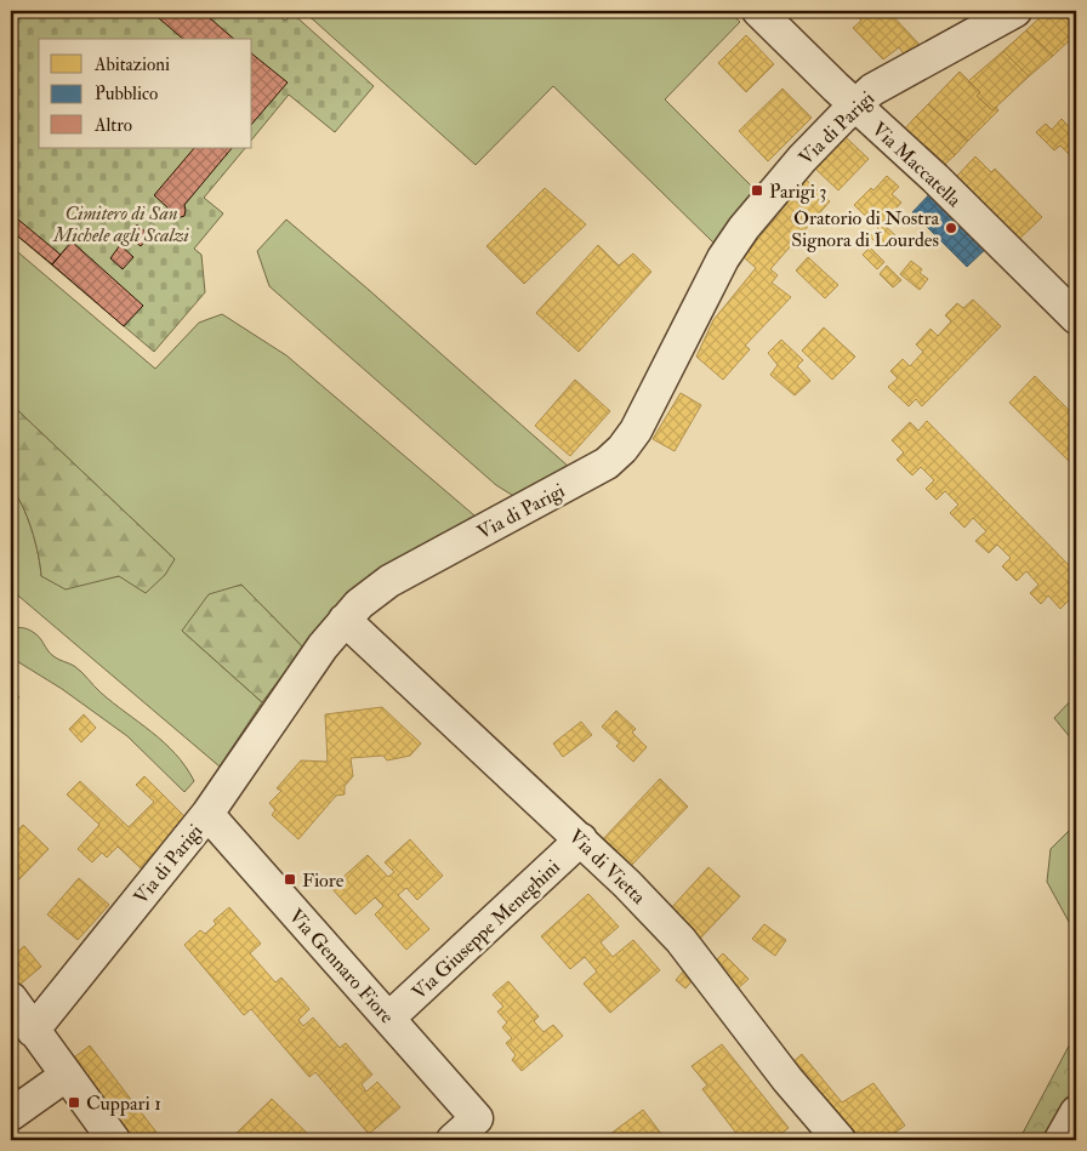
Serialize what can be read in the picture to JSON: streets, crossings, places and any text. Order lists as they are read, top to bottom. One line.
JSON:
{"streets":{"street":["Via di Parigi","Via Maccatella","Via di Vietta","Via Giuseppe Meneghini","Via Gennaro Fiore"]},"crossings":[["Via di Parigi","Via Maccatella"],["Via di Parigi","Via di Vietta"],["Via di Parigi","Via Gennaro Fiore"],["Via di Vietta","Via Giuseppe Meneghini"],["Via Giuseppe Meneghini","Via Gennaro Fiore"]],"parks":["Cimitero di San Michele agli Scalzi"],"places":{"transit":["Parigi 3","Fiore","Cuppari 1"],"other":["Oratorio di Nostra Signora di Lourdes"]},"legend":["Abitazioni","Pubblico","Altro"]}
